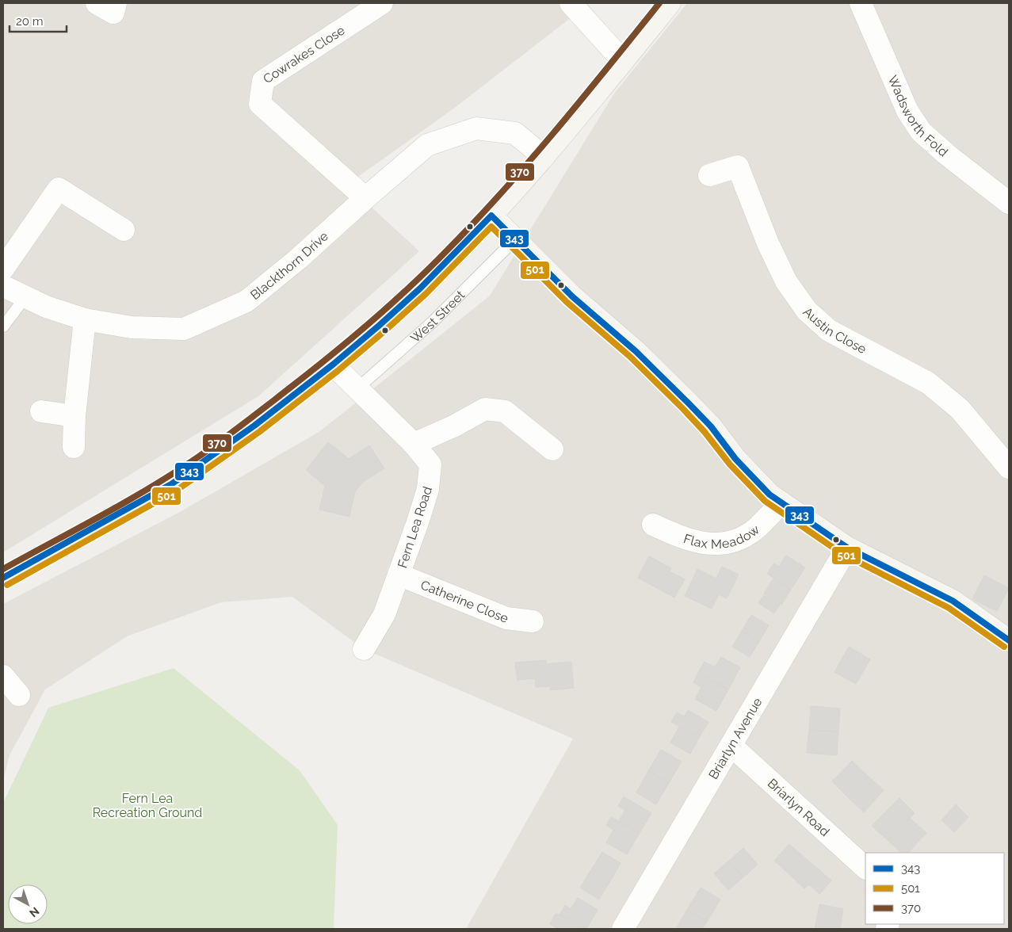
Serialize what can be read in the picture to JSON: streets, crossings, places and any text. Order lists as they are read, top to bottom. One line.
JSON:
{"streets":{"street":["Cowrakes Close","Wadsworth Fold","Blackthorn Drive","Austin Close","Fern Lea Road","Flax Meadow","Catherine Close","Briarlyn Avenue","Briarlyn Road"],"lane":["West Street"]},"crossings":[["Cowrakes Close","Blackthorn Drive"],["West Street","Fern Lea Road"],["Fern Lea Road","Catherine Close"],["Briarlyn Avenue","Briarlyn Road"]],"parks":["Fern Lea Recreation Ground"],"lines":["transit line 370","transit line 343","transit line 501"],"legend":["343","501","370"],"scale_bar":"20 m","north":"bottom right"}
